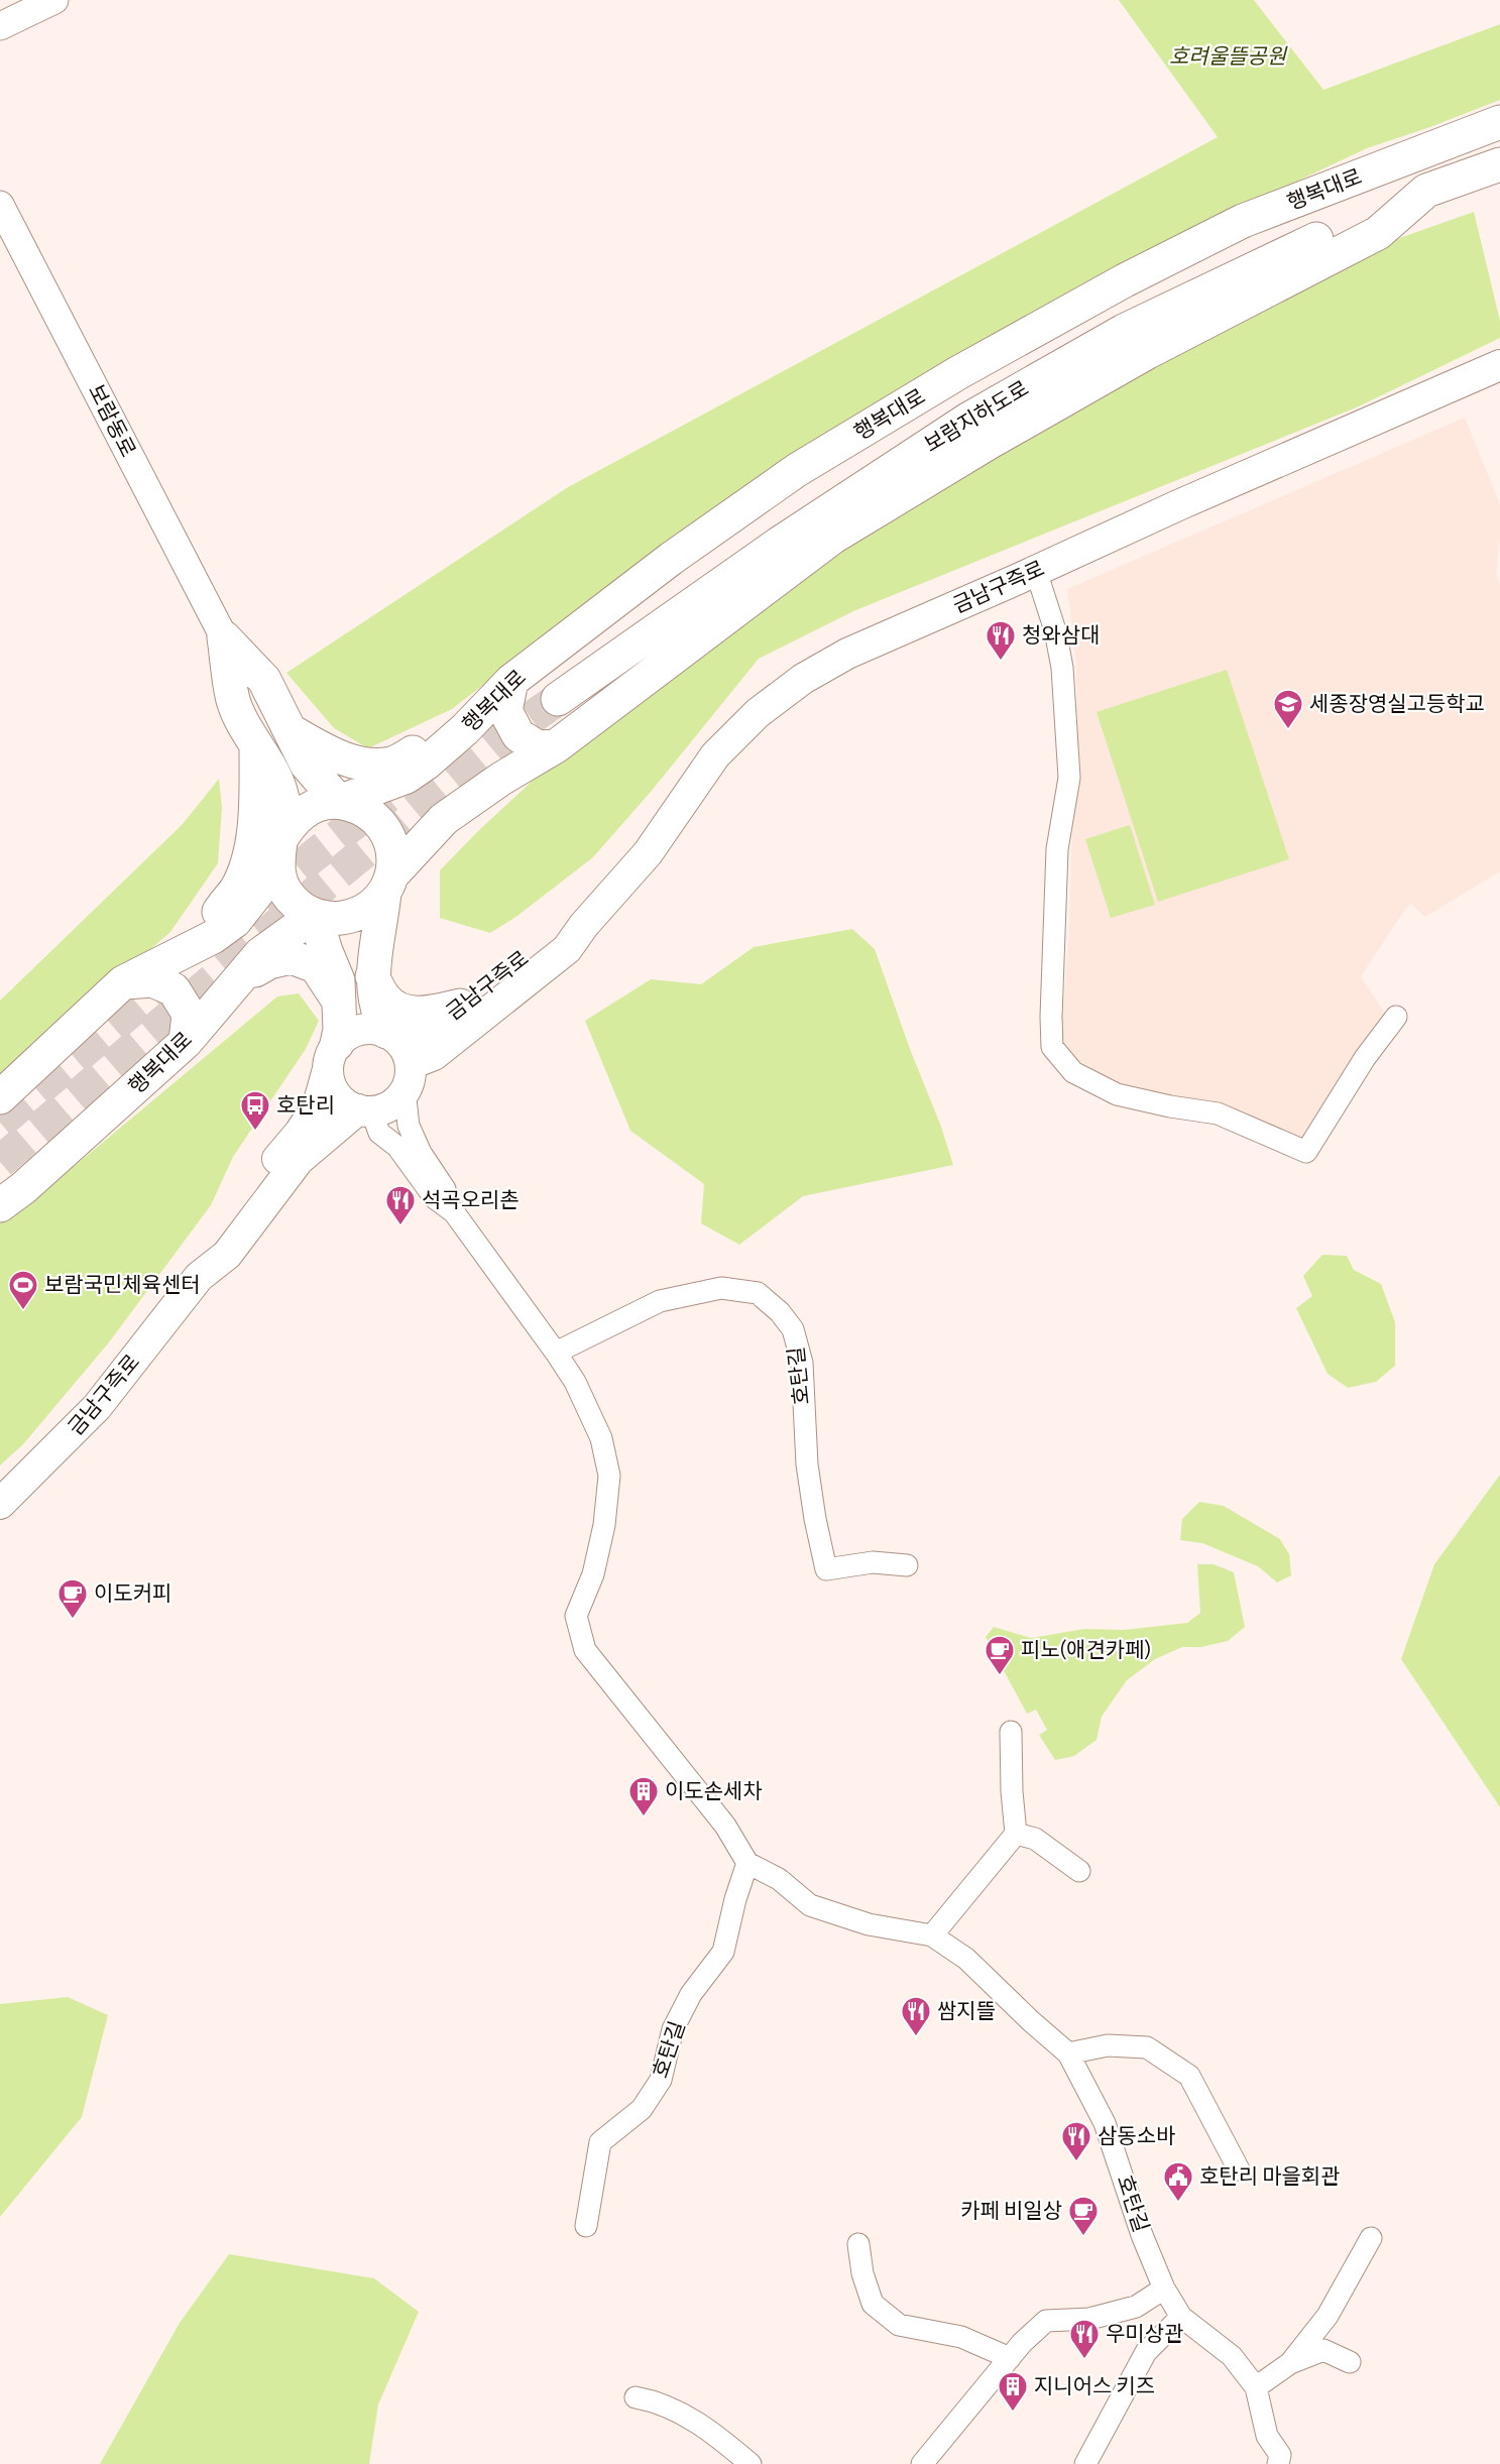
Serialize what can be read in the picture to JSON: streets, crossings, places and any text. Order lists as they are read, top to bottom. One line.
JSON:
{"streets":{"highway":["행복대로","보람지하도로"],"main road":["금남구즉로"],"street":["보람동로","호탄길"]},"crossings":[["행복대로","보람지하도로"]],"parks":["호려울뜰공원"],"places":{"restaurant":["청와삼대","석곡오리촌","쌈지뜰","삼동소바","우미상관"],"school or university":["세종장영실고등학교"],"bus stop":["호탄리"],"sports":["보람국민체육센터"],"cafe":["이도커피","피노(애견카페)","카페 비일상"],"building":["이도손세차","지니어스 키즈"],"public building":["호탄리 마을회관"]}}
